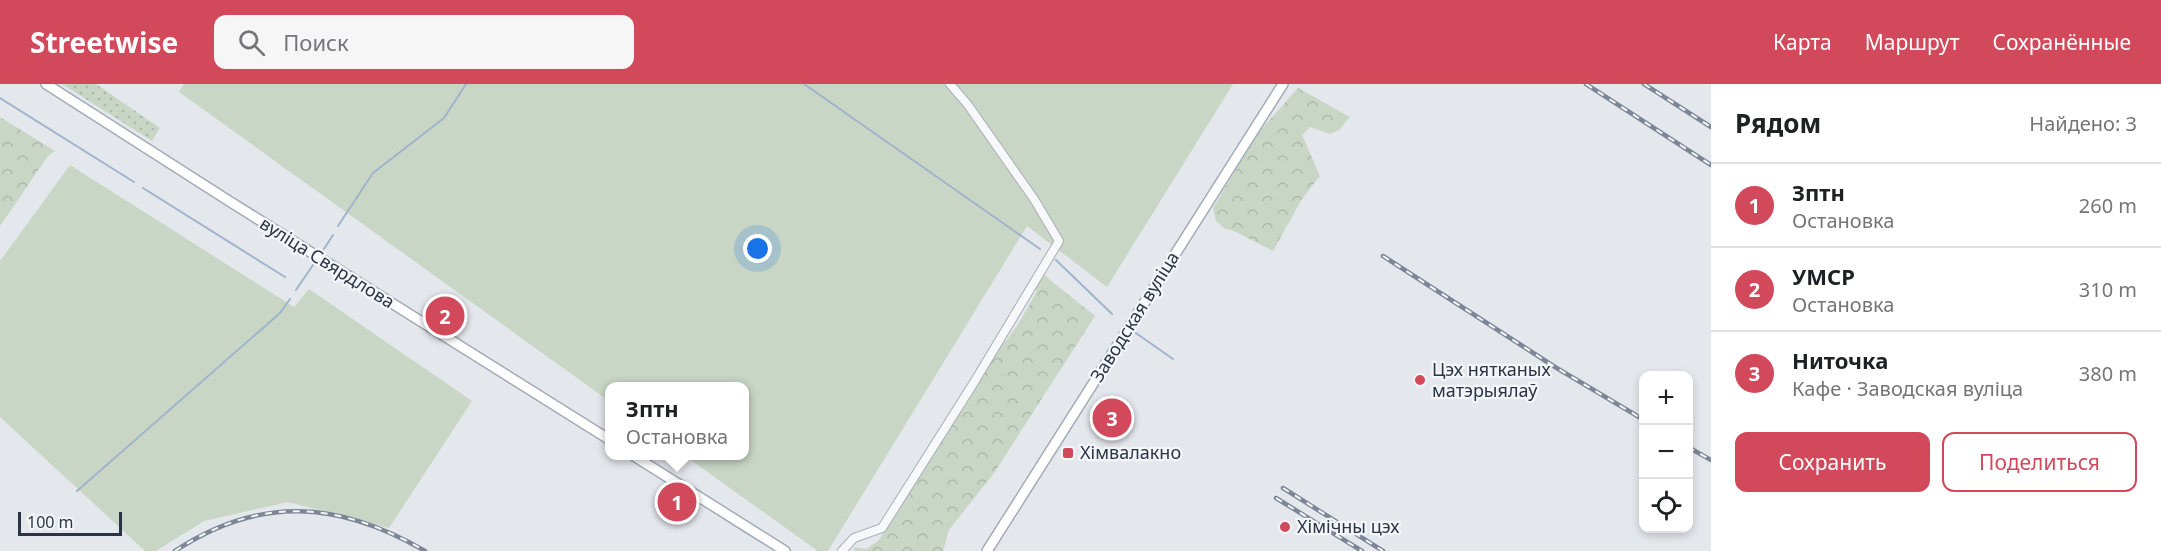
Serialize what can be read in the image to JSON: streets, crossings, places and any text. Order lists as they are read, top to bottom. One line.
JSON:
{"streets":{"main road":["вуліца Свярдлова","Заводская вуліца"]},"places":{"other":["Цэх нятканых матэрыялаў","Хімічны цэх"],"transit":["Хімвалакно"]},"scale_bar":"100 m","page":{"header":"Streetwise","search":"Поиск","nav":["Карта","Маршрут","Сохранённые"],"heading":["Рядом","Найдено: 3"],"list":[{"mark":"1","name":"Зптн","note":"Остановка","value":"260 m"},{"mark":"2","name":"УМСР","note":"Остановка","value":"310 m"},{"mark":"3","name":"Ниточка","note":"Кафе · Заводская вуліца","value":"380 m"}],"pins":["2","3","1"],"map_buttons":["+","−"],"popup":["Зптн","Остановка"],"buttons":["Сохранить","Поделиться"],"scale":"100 m"}}
